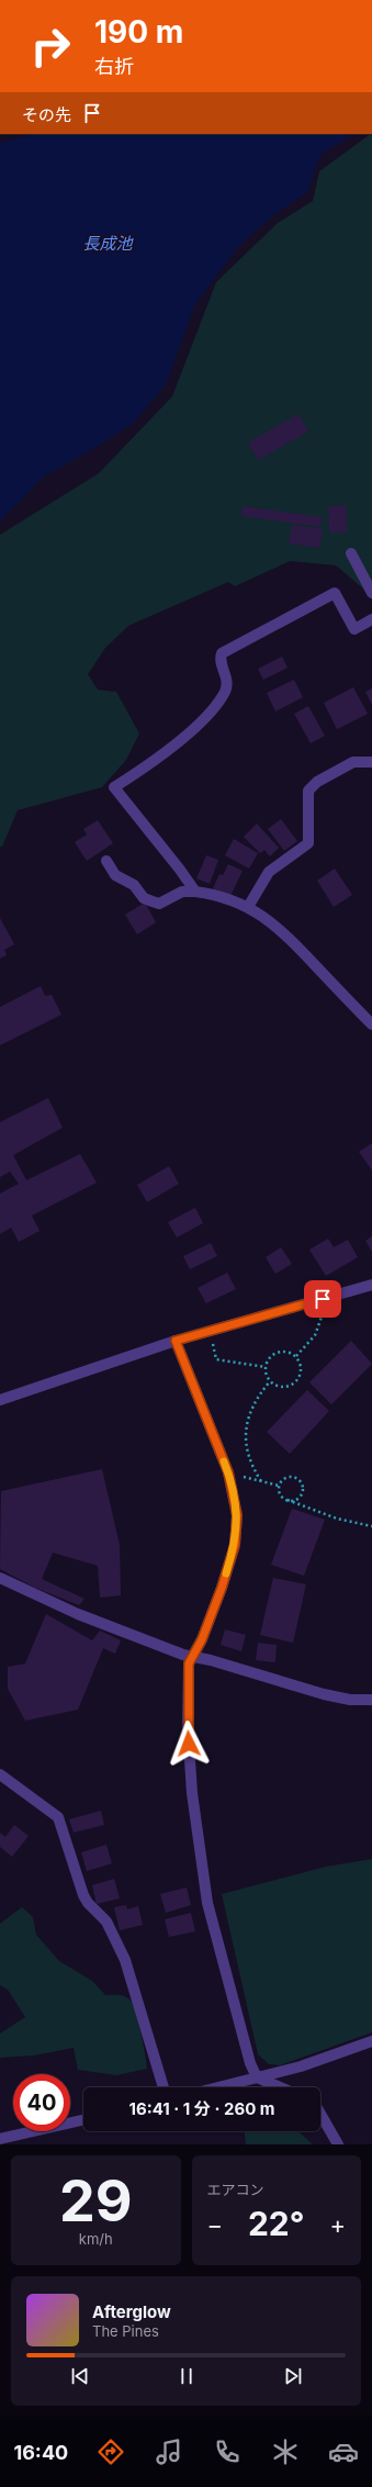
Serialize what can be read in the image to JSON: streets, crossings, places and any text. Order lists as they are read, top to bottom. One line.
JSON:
{"water":["長成池"],"page":{"turn":["190 m","右折"],"then":"その先","limit":"40","trip":"16:41 · 1 分 · 260 m","tile":[["29","km/h"],"エアコン"],"heat":["−","22°","+"],"song":["Afterglow","The Pines"],"tabs":"16:40"}}
